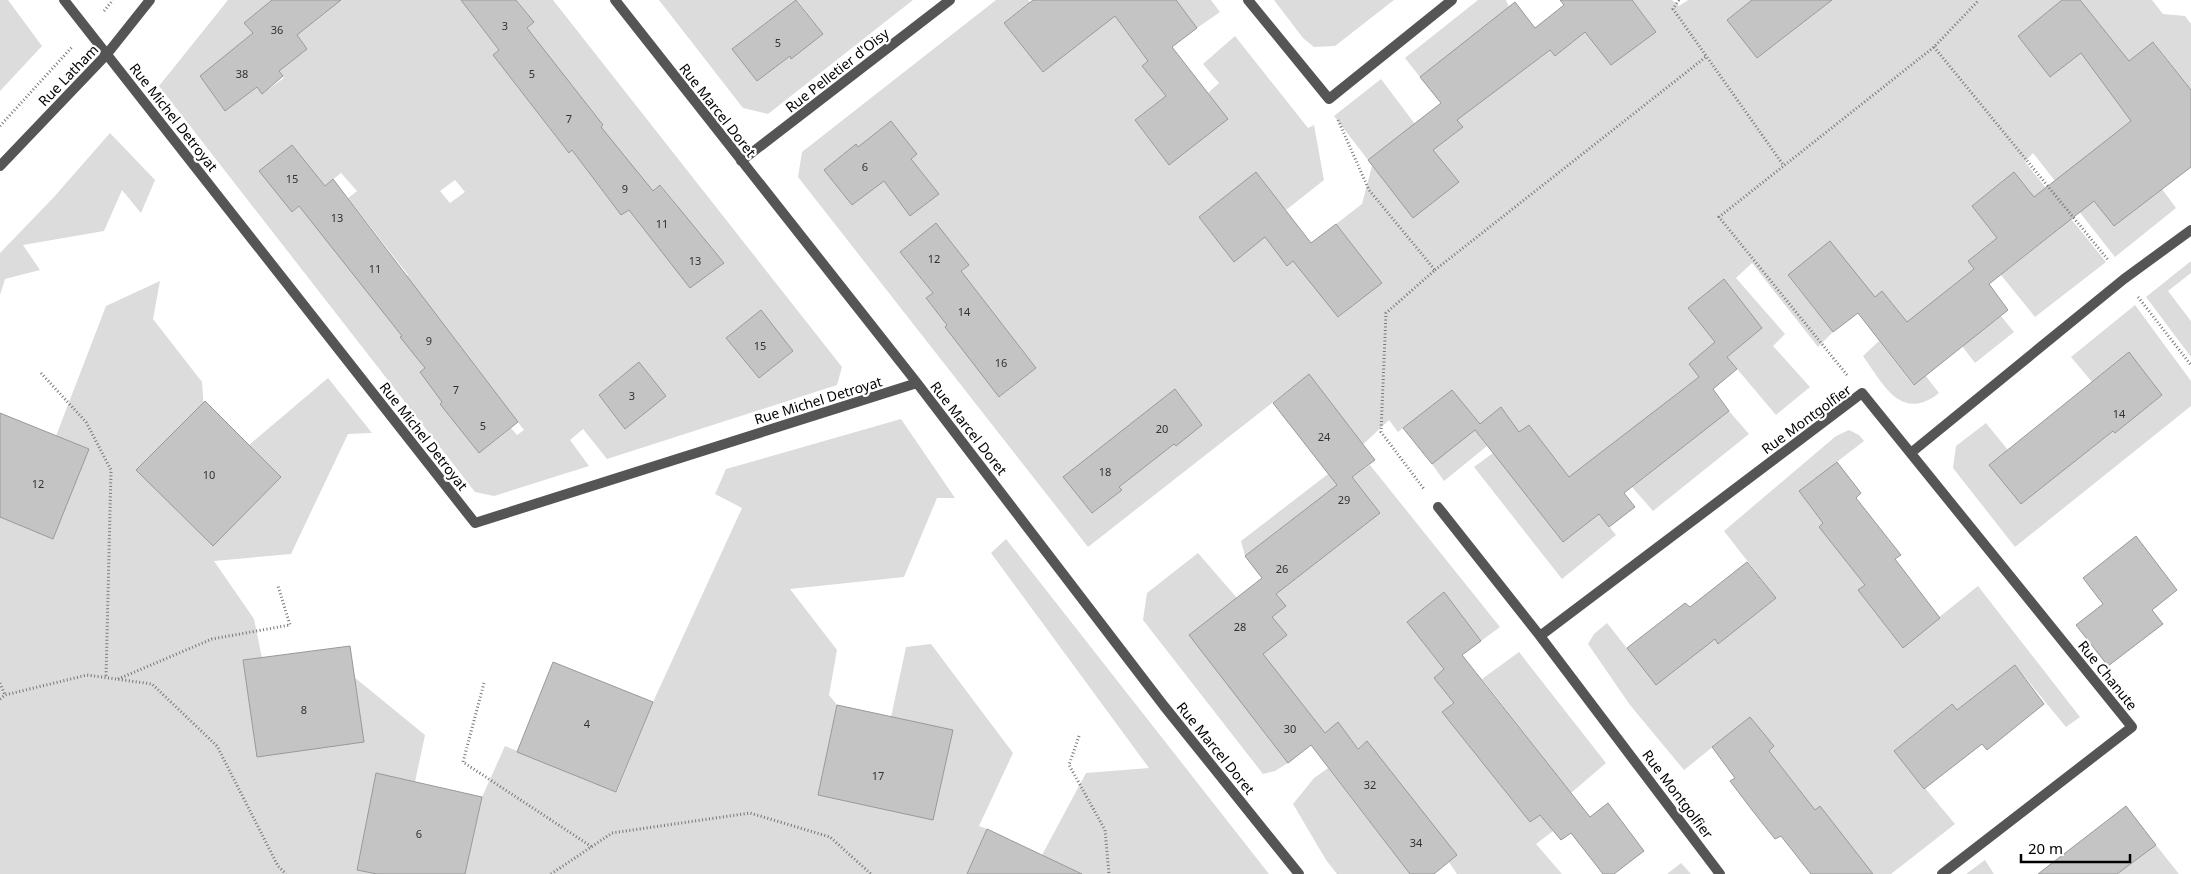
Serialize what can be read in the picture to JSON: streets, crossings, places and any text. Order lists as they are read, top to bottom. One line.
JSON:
{"streets":{"street":["Rue Pelletier d'Oisy","Rue Latham","Rue Marcel Doret","Rue Michel Detroyat","Rue Montgolfier","Rue Chanute"]},"crossings":[["Rue Pelletier d'Oisy","Rue Marcel Doret"],["Rue Latham","Rue Michel Detroyat"],["Rue Marcel Doret","Rue Michel Detroyat"],["Rue Montgolfier","Rue Chanute"]],"house_numbers":["3","36","5","38","5","7","6","15","9","13","11","12","13","11","14","9","15","16","7","3","14","5","20","24","18","10","12","29","26","28","8","4","30","17","32","6","34"],"scale_bar":"20 m"}
